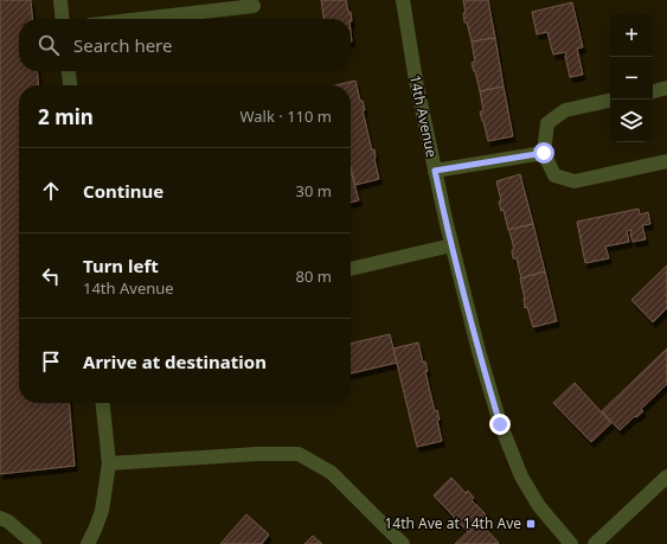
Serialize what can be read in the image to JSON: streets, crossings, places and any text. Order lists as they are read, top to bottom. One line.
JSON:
{"streets":{"street":["14th Avenue"]},"places":{"transit":["14th Ave at 14th Ave"]},"page":{"map_buttons":["+","−"],"search":"Search here","heading":["2 min","Walk · 110 m"],"list":[["Continue","30 m"],["Turn left","14th Avenue","80 m"],"Arrive at destination"]}}
